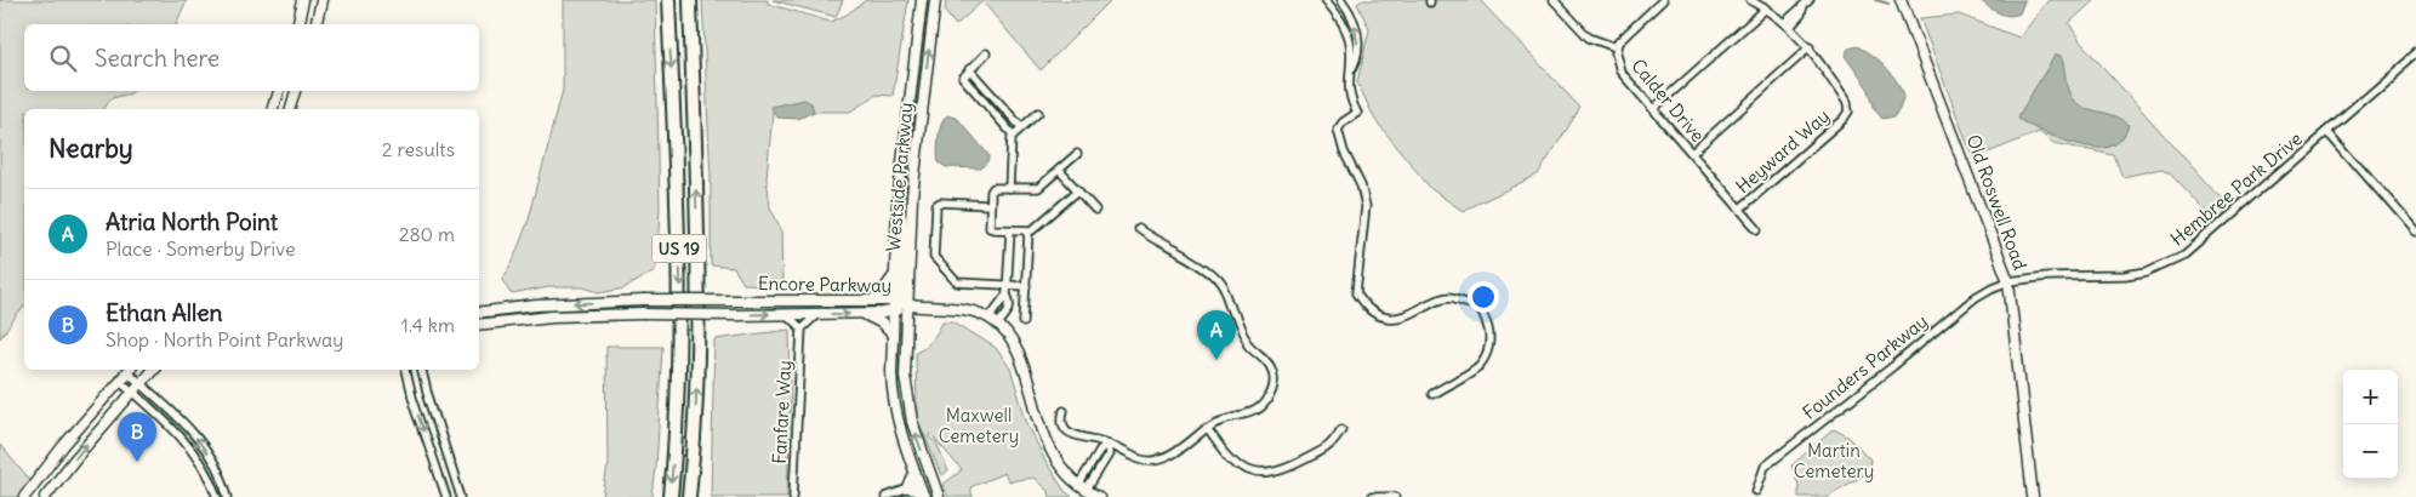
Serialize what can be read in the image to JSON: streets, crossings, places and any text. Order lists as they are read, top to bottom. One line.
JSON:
{"streets":{"highway":["US 19"],"main road":["Westside Parkway","Old Roswell Road","Encore Parkway"],"street":["Calder Drive","Heyward Way","Hembree Park Drive","Founders Parkway","Fanfare Way"]},"crossings":[["Calder Drive","Heyward Way"],["Westside Parkway","Encore Parkway"],["Hembree Park Drive","Old Roswell Road"],["Hembree Park Drive","Founders Parkway"],["Old Roswell Road","Founders Parkway"]],"parks":["Maxwell Cemetery","Martin Cemetery"],"page":{"search":"Search here","heading":["Nearby","2 results"],"list":[{"mark":"A","name":"Atria North Point","note":"Place · Somerby Drive","value":"280 m"},{"mark":"B","name":"Ethan Allen","note":"Shop · North Point Parkway","value":"1.4 km"}],"pins":["A","B"],"map_buttons":["+","−"]}}
